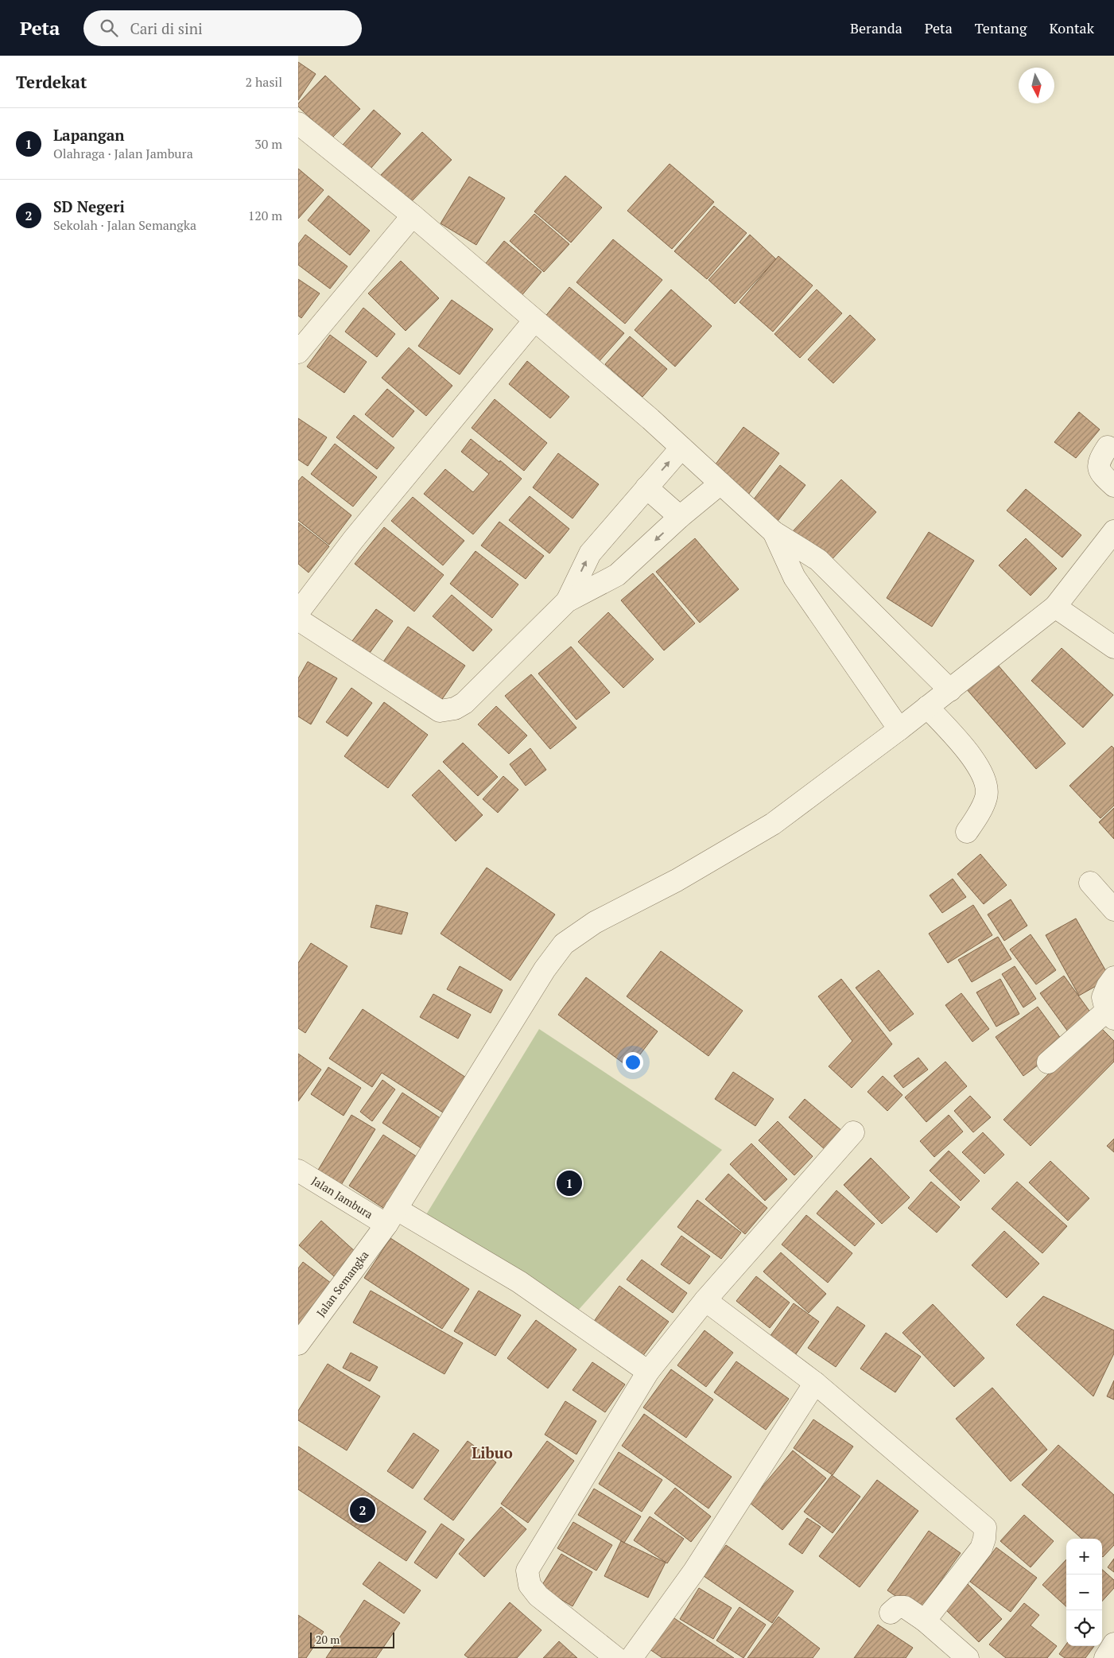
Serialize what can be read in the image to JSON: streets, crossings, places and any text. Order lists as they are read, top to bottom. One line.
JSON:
{"streets":{"street":["Jalan Jambura","Jalan Semangka"]},"crossings":[["Jalan Jambura","Jalan Semangka"]],"districts":["Libuo"],"scale_bar":"20 m","north":"bottom","page":{"header":"Peta","search":"Cari di sini","nav":["Beranda","Peta","Tentang","Kontak"],"heading":["Terdekat","2 hasil"],"list":[{"mark":"1","name":"Lapangan","note":"Olahraga · Jalan Jambura","value":"30 m"},{"mark":"2","name":"SD Negeri","note":"Sekolah · Jalan Semangka","value":"120 m"}],"pins":["1","2"],"map_buttons":["+","−"],"scale":"20 m"}}
